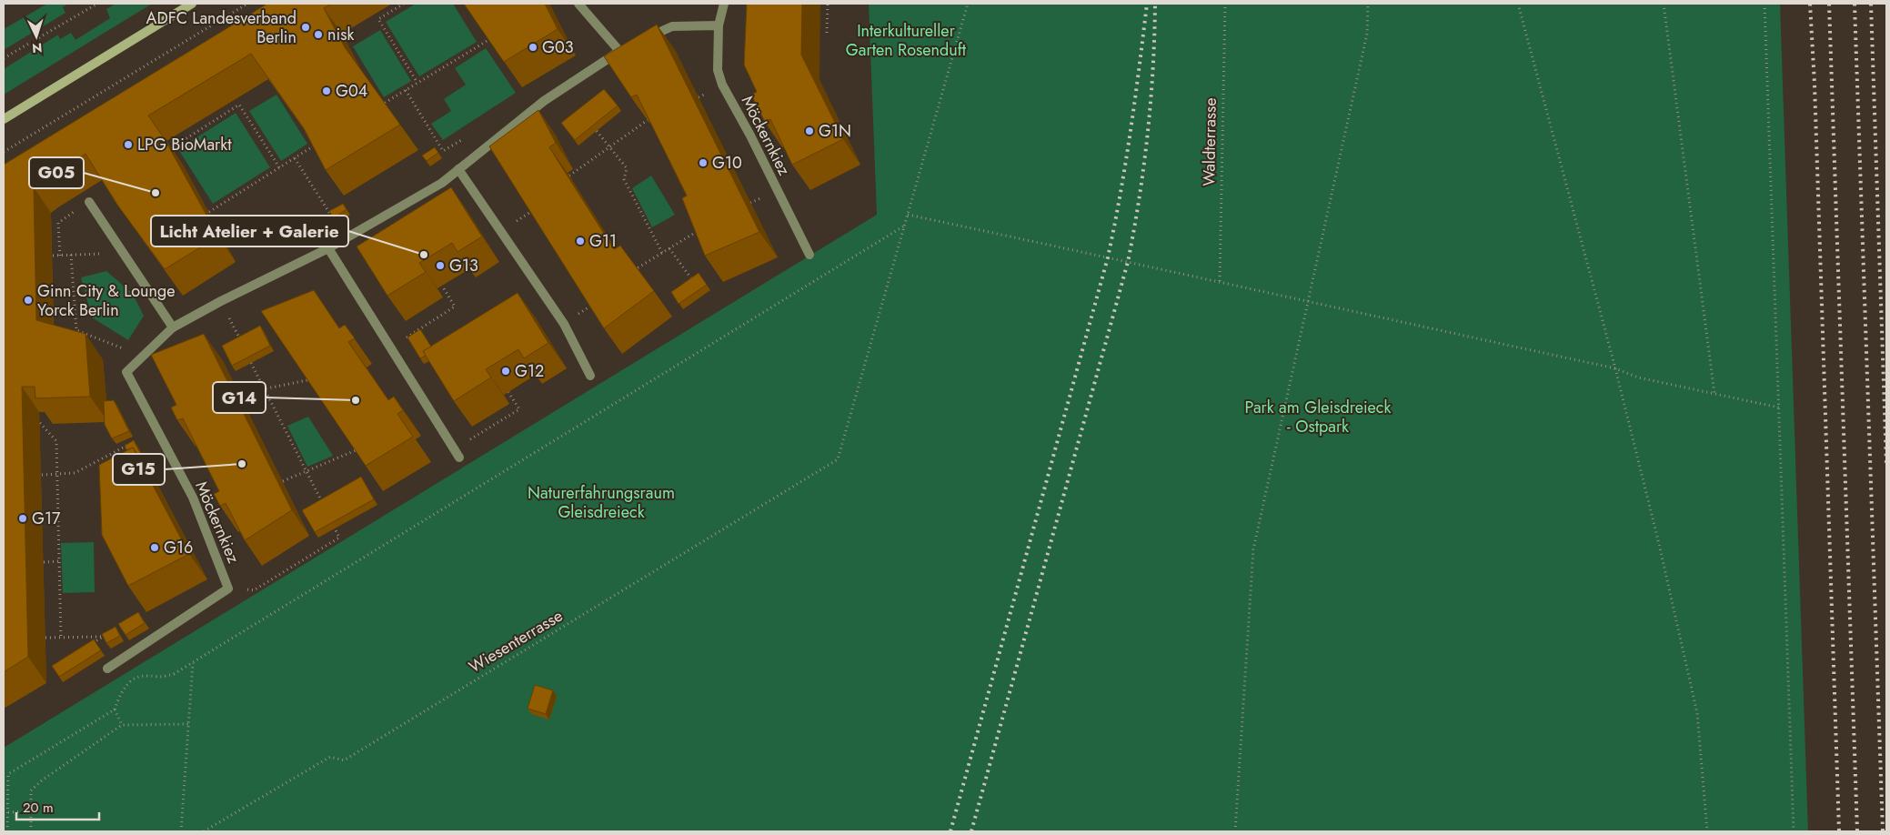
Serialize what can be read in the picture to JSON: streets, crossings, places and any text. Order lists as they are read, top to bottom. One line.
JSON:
{"streets":{"street":["Möckernkiez"],"path":["Waldterrasse","Wiesenterrasse"]},"parks":["Interkultureller Garten Rosenduft","Park am Gleisdreieck - Ostpark","Naturerfahrungsraum Gleisdreieck"],"places":["ADFC Landesverband Berlin","nisk","G03","G04","G1N","LPG BioMarkt","G10","G05","G11","Licht Atelier + Galerie","G13","Ginn City & Lounge Yorck Berlin","G12","G14","G15","G17","G16"],"scale_bar":"20 m","north":"bottom"}
